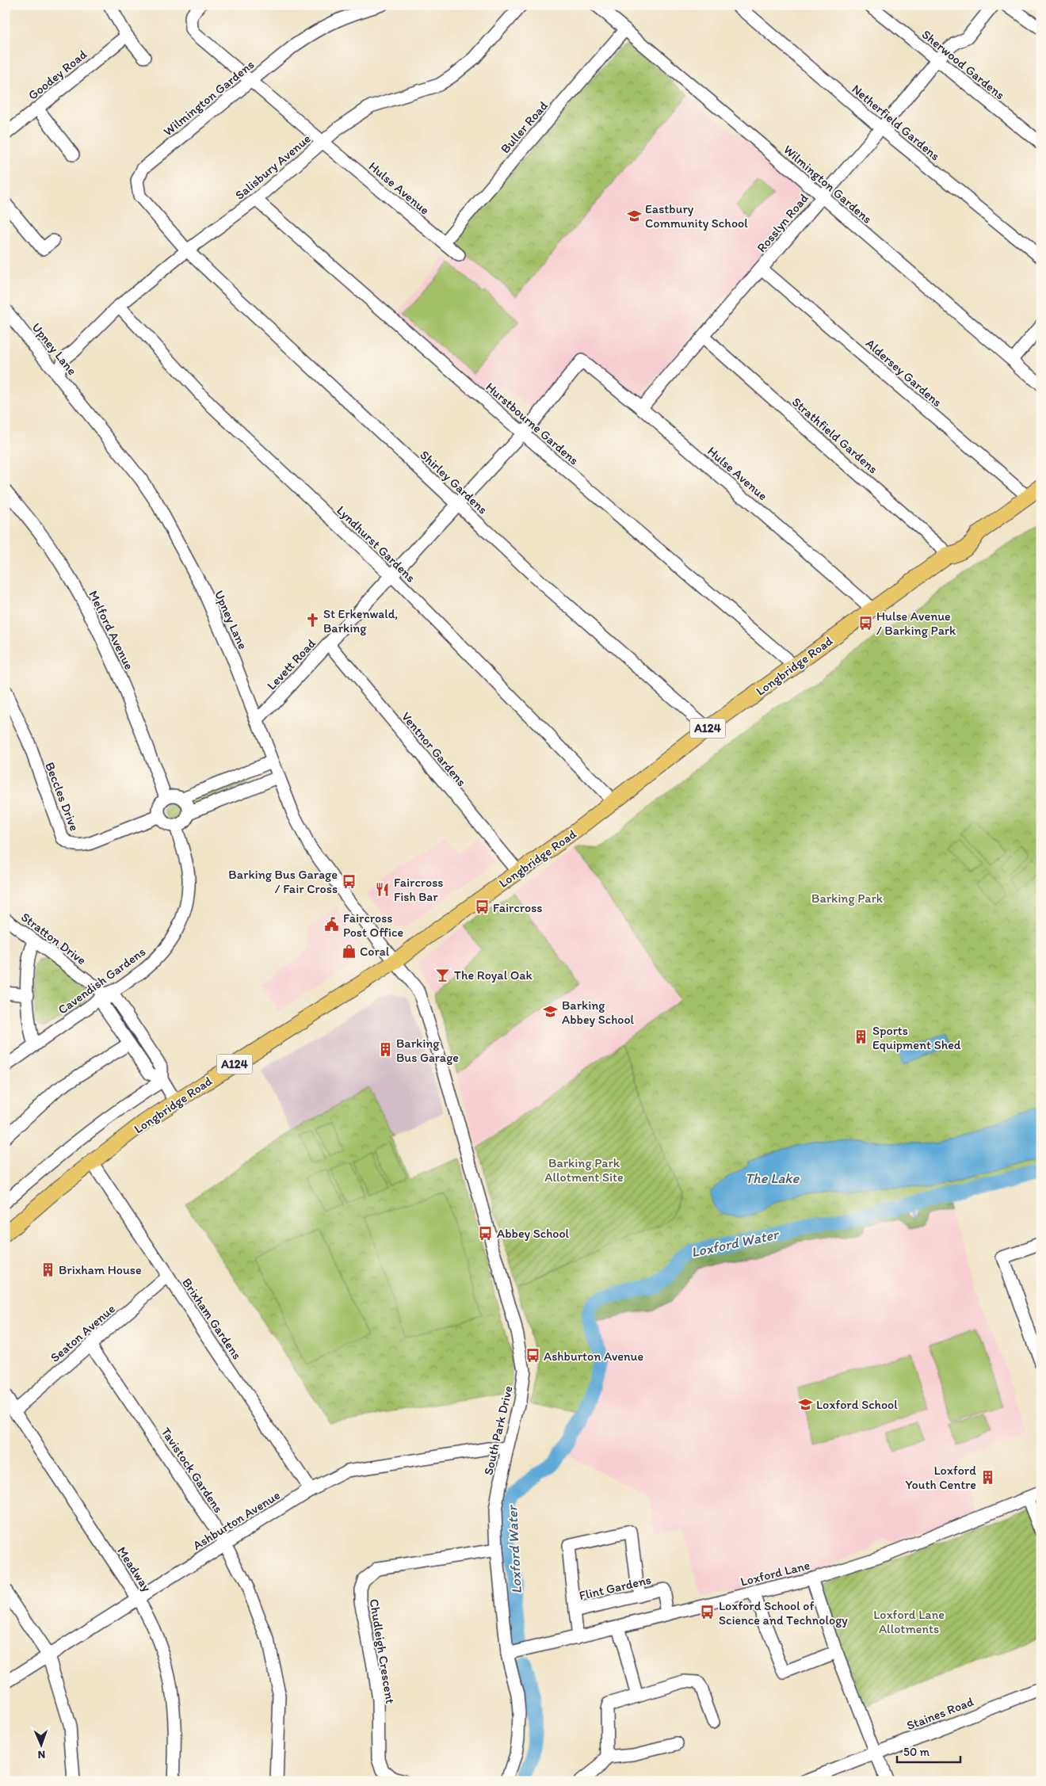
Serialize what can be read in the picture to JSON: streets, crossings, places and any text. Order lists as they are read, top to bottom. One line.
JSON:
{"streets":{"main road":["Longbridge Road","A124"],"street":["Sherwood Gardens","Goodey Road","Wilmington Gardens","Netherfield Gardens","Buller Road","Salisbury Avenue","Hulse Avenue","Rosslyn Road","Upney Lane","Aldersey Gardens","Hurstbourne Gardens","Strathfield Gardens","Shirley Gardens","Lyndhurst Gardens","Melford Avenue","Levett Road","Ventnor Gardens","Beccles Drive","Stratton Drive","Cavendish Gardens","Brixham Gardens","Seaton Avenue","South Park Drive","Tavistock Gardens","Ashburton Avenue","Meadway","Loxford Lane","Flint Gardens","Chudleigh Crescent","Staines Road"]},"crossings":[["Sherwood Gardens","Rosslyn Road"],["Wilmington Gardens","Buller Road"],["Wilmington Gardens","Salisbury Avenue"],["Wilmington Gardens","Hulse Avenue"],["Wilmington Gardens","Rosslyn Road"],["Wilmington Gardens","Shirley Gardens"],["Netherfield Gardens","Rosslyn Road"],["Buller Road","Hulse Avenue"],["Salisbury Avenue","Hulse Avenue"],["Salisbury Avenue","Upney Lane"],["Salisbury Avenue","Hurstbourne Gardens"],["Salisbury Avenue","Shirley Gardens"],["Salisbury Avenue","Lyndhurst Gardens"],["Hulse Avenue","Rosslyn Road"],["Hulse Avenue","Levett Road"],["Hulse Avenue","Longbridge Road"],["Rosslyn Road","Aldersey Gardens"],["Rosslyn Road","Strathfield Gardens"],["Upney Lane","Levett Road"],["Upney Lane","Longbridge Road"],["Upney Lane","South Park Drive"],["Aldersey Gardens","Longbridge Road"],["Hurstbourne Gardens","Levett Road"],["Hurstbourne Gardens","Longbridge Road"],["Strathfield Gardens","Longbridge Road"],["Shirley Gardens","Levett Road"],["Shirley Gardens","Longbridge Road"],["Lyndhurst Gardens","Levett Road"],["Lyndhurst Gardens","Longbridge Road"],["Melford Avenue","Beccles Drive"],["Melford Avenue","Cavendish Gardens"],["Levett Road","Ventnor Gardens"],["Longbridge Road","Ventnor Gardens"],["Longbridge Road","Stratton Drive"],["Longbridge Road","Brixham Gardens"],["Longbridge Road","South Park Drive"],["Beccles Drive","Cavendish Gardens"],["Stratton Drive","Cavendish Gardens"],["Brixham Gardens","Seaton Avenue"],["Brixham Gardens","Ashburton Avenue"],["Seaton Avenue","Tavistock Gardens"],["Seaton Avenue","Meadway"],["South Park Drive","Ashburton Avenue"],["South Park Drive","Loxford Lane"],["South Park Drive","Chudleigh Crescent"],["Tavistock Gardens","Ashburton Avenue"],["Ashburton Avenue","Meadway"],["Loxford Lane","Flint Gardens"]],"water":["The Lake","Loxford Water"],"parks":["Barking Park","Barking Park Allotment Site","Loxford Lane Allotments"],"places":{"school or university":["Eastbury Community School","Barking Abbey School","Loxford School"],"church":["St Erkenwald, Barking"],"bus stop":["Hulse Avenue / Barking Park","Barking Bus Garage / Fair Cross","Faircross","Abbey School","Ashburton Avenue","Loxford School of Science and Technology"],"restaurant":["Faircross Fish Bar"],"public building":["Faircross Post Office"],"shop":["Coral"],"bar":["The Royal Oak"],"building":["Sports Equipment Shed","Barking Bus Garage","Brixham House","Loxford Youth Centre"]},"scale_bar":"50 m","north":"bottom"}
